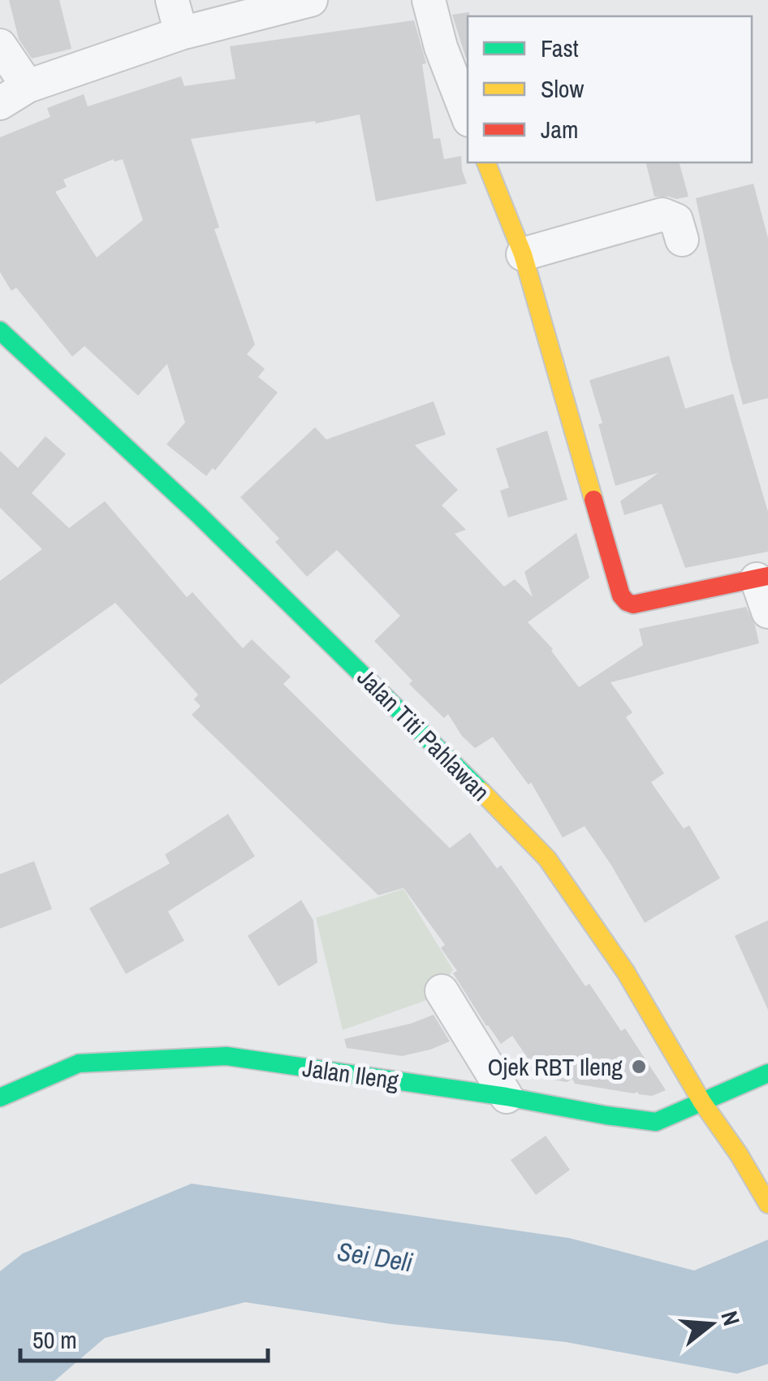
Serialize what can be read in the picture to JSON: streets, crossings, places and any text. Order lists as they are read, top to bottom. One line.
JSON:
{"streets":{"street":["Jalan Titi Pahlawan","Jalan Ileng"]},"crossings":[["Jalan Titi Pahlawan","Jalan Ileng"]],"water":["Sei Deli"],"places":["Ojek RBT Ileng"],"legend":["Fast","Slow","Jam"],"scale_bar":"50 m","north":"right"}
